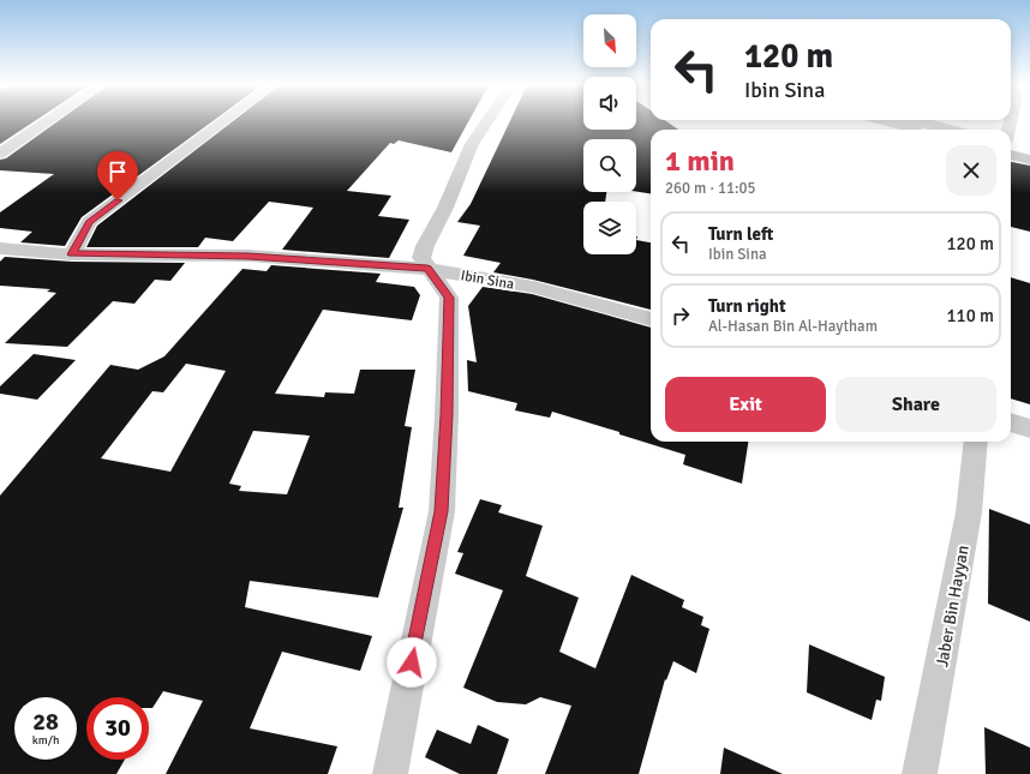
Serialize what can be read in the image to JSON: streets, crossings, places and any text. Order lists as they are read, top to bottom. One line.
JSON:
{"streets":{"street":["Ibin Sina","Jaber Bin Hayyan"]},"north":"bottom right","page":{"turn":["120 m","Ibin Sina"],"heading":["1 min","260 m · 11:05"],"list":[{"name":"Turn left","note":"Ibin Sina","value":"120 m"},{"name":"Turn right","note":"Al-Hasan Bin Al-Haytham","value":"110 m"}],"buttons":["Exit","Share"],"speed":"28 km/h","limit":"30"}}
